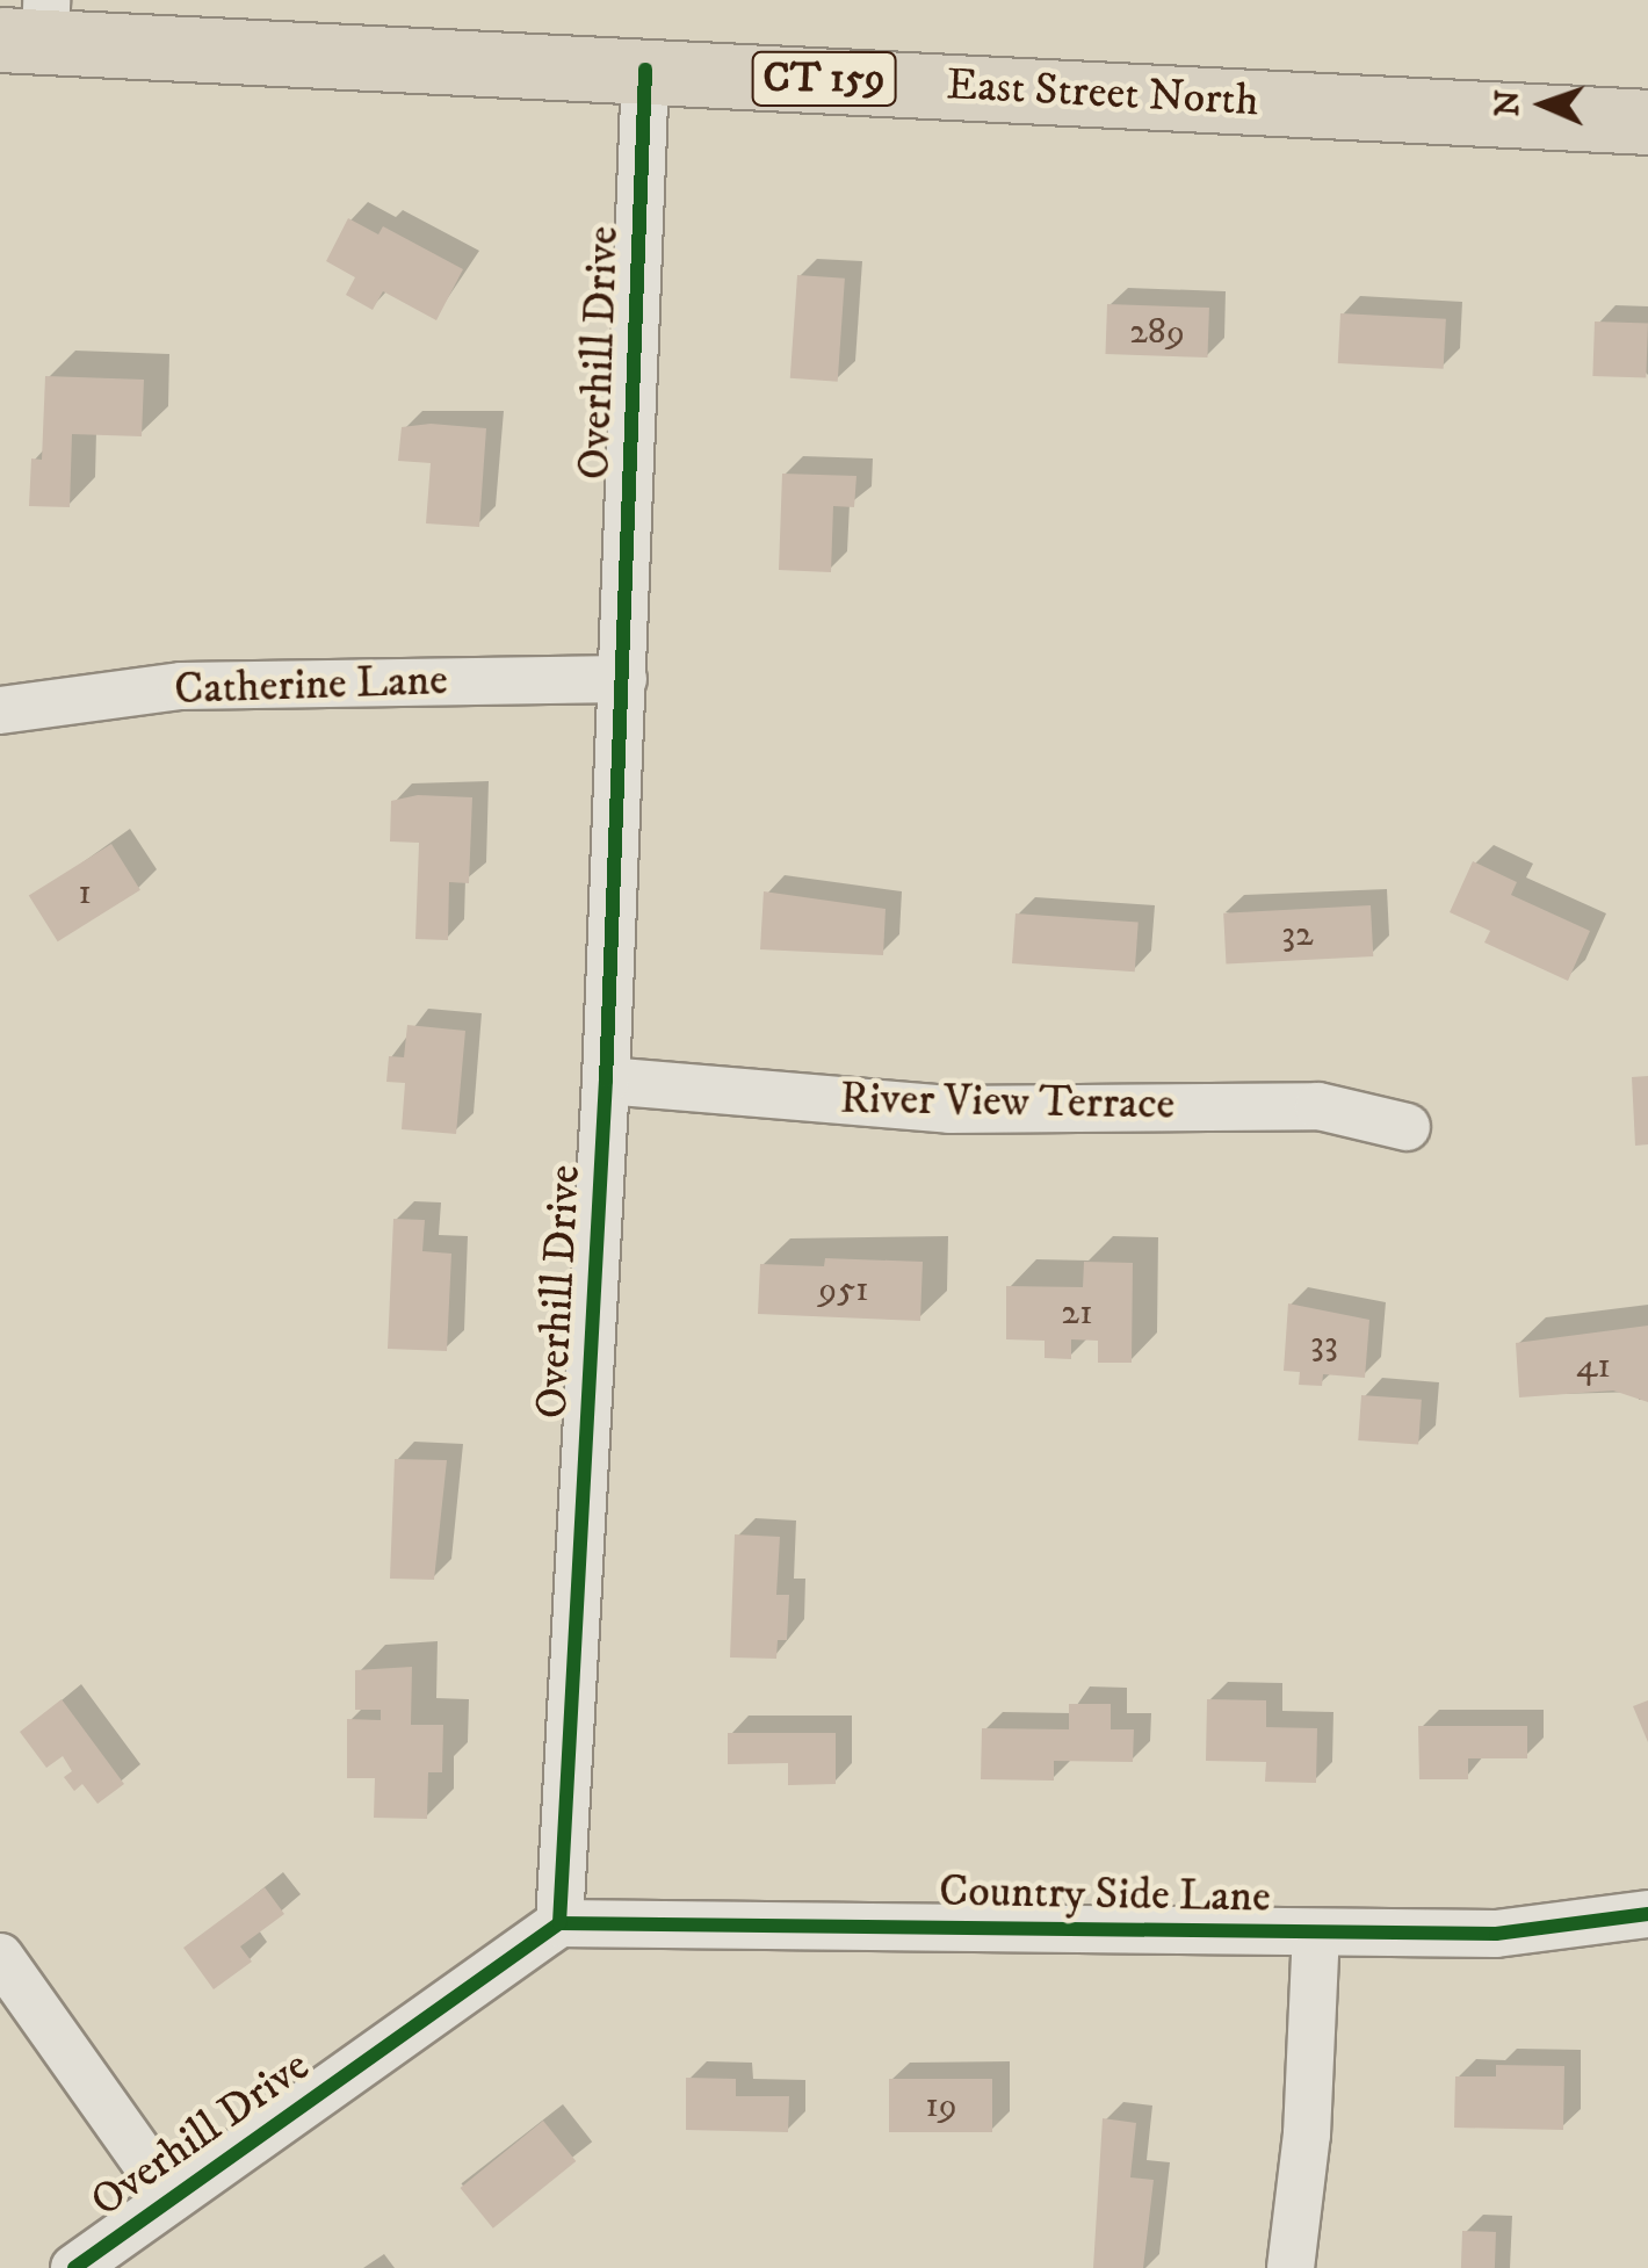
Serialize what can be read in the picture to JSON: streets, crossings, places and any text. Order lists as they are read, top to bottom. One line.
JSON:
{"streets":{"main road":["CT 159","East Street North"],"street":["Overhill Drive","Catherine Lane","River View Terrace","Country Side Lane"]},"crossings":[["East Street North","Overhill Drive"],["Overhill Drive","Catherine Lane"],["Overhill Drive","River View Terrace"],["Overhill Drive","Country Side Lane"]],"house_numbers":["289","1","32","951","21","33","41","19"],"north":"left"}
